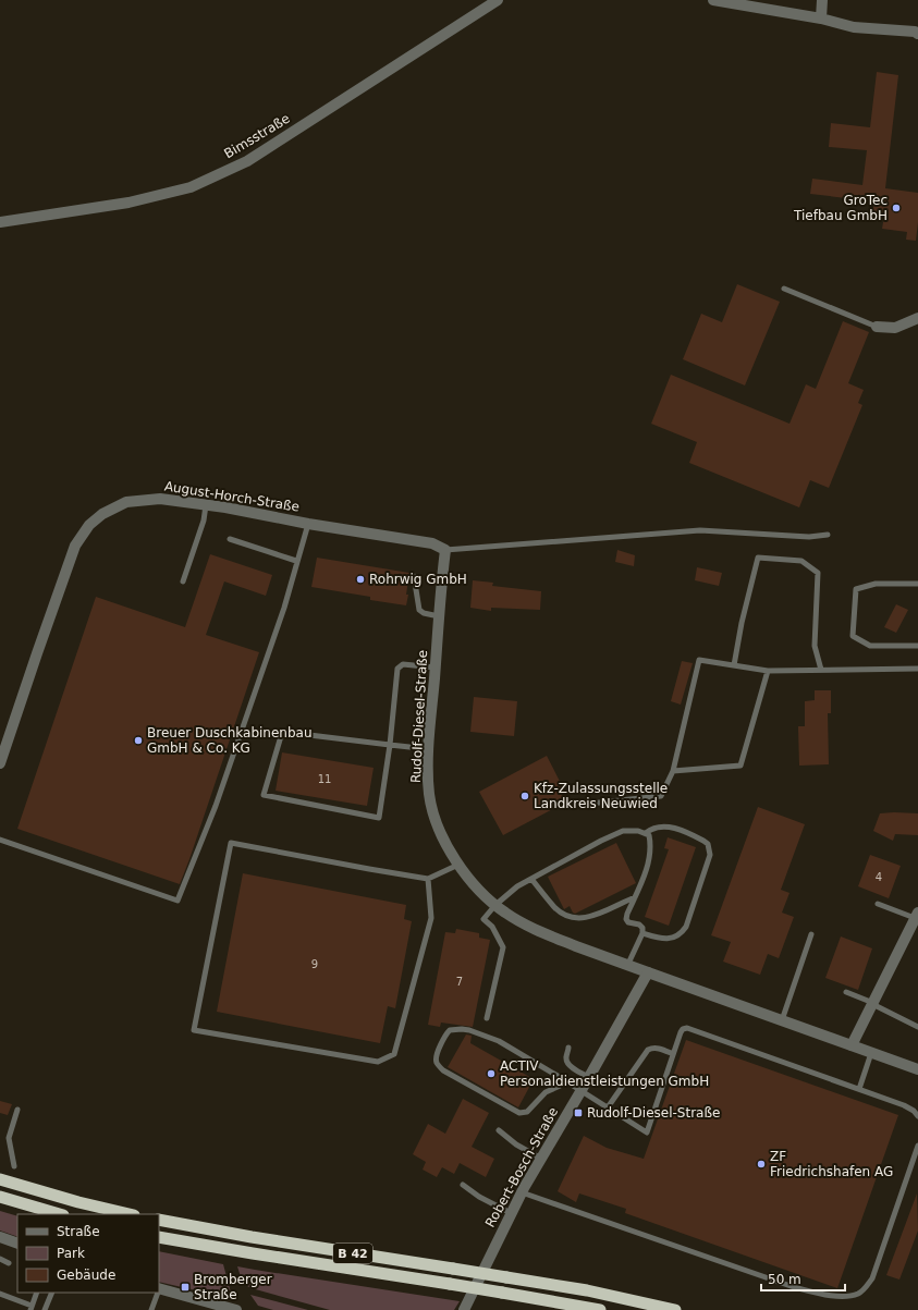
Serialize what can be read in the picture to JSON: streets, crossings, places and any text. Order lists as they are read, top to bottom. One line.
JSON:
{"streets":{"highway":["B 42"],"street":["Bimsstraße","August-Horch-Straße","Rudolf-Diesel-Straße","Robert-Bosch-Straße"]},"crossings":[["August-Horch-Straße","Rudolf-Diesel-Straße"],["Rudolf-Diesel-Straße","Robert-Bosch-Straße"]],"places":{"other":["GroTec Tiefbau GmbH","Rohrwig GmbH","Breuer Duschkabinenbau GmbH & Co. KG","Kfz-Zulassungsstelle Landkreis Neuwied","ACTIV Personaldienstleistungen GmbH","ZF Friedrichshafen AG"],"transit":["Rudolf-Diesel-Straße","Bromberger Straße"]},"house_numbers":["11","4","9","7"],"legend":["Straße","Park","Gebäude"],"scale_bar":"50 m"}
